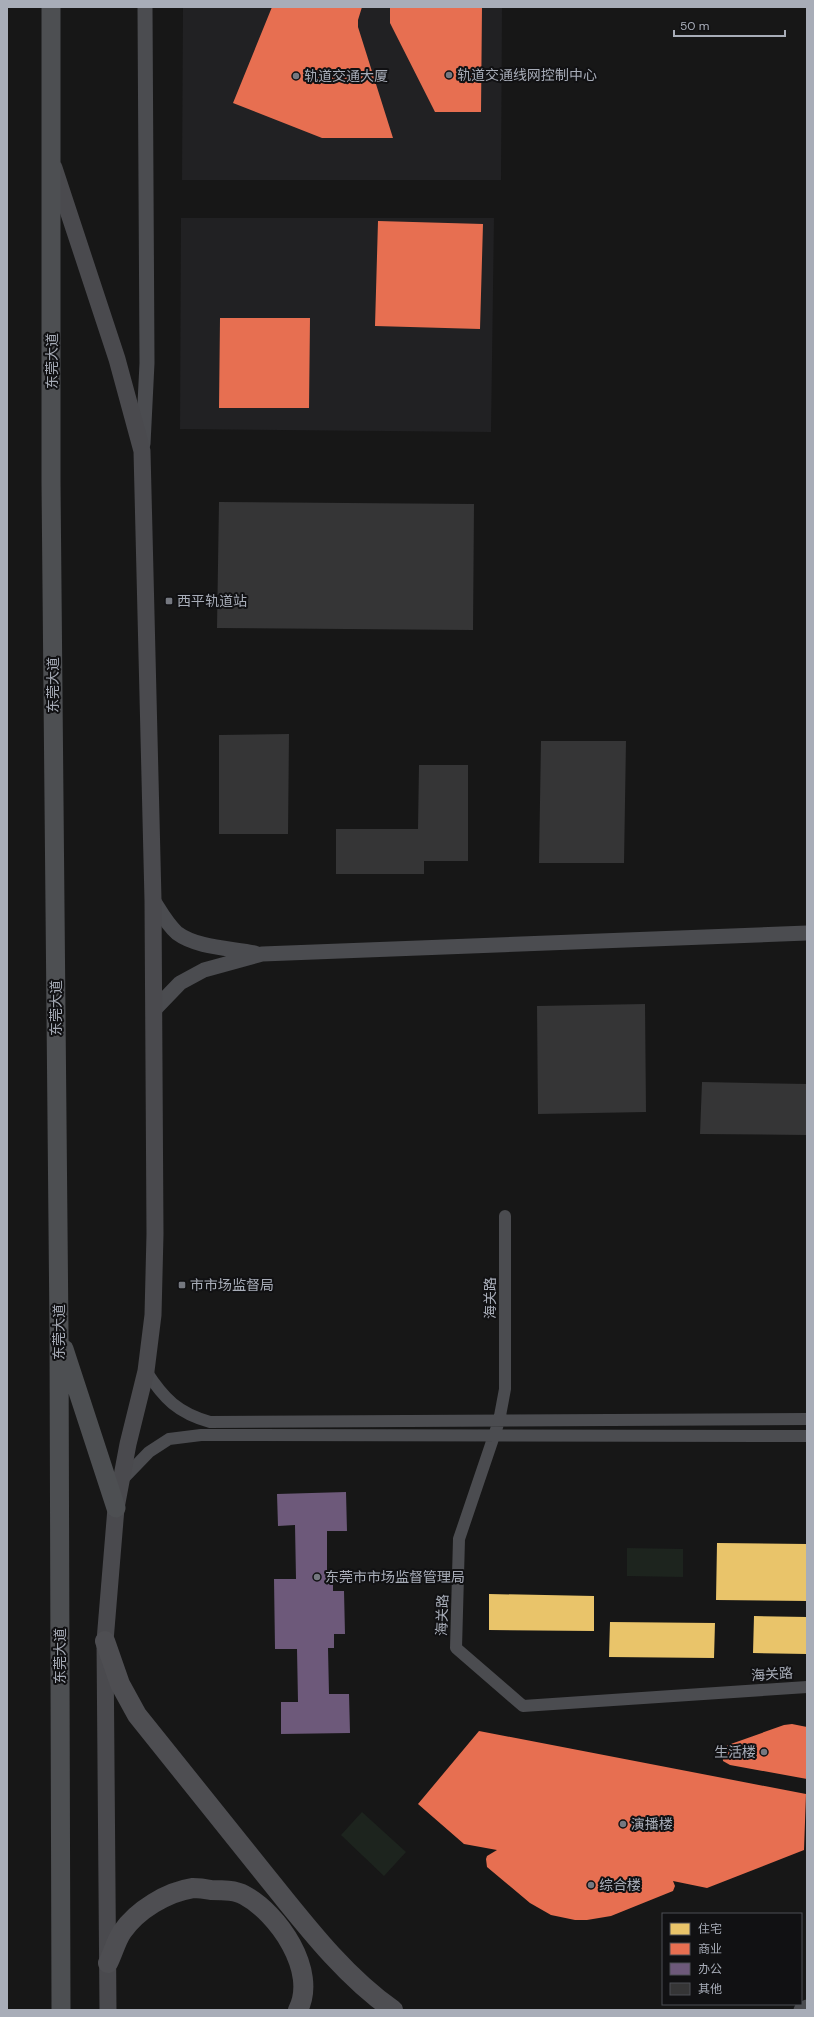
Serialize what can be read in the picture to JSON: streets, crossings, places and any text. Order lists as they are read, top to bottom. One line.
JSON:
{"streets":{"main road":["东莞大道"],"street":["海关路"]},"places":{"other":["轨道交通线网控制中心","轨道交通大厦","东莞市市场监督管理局","生活楼","演播楼","综合楼"],"transit":["西平轨道站","市市场监督局"]},"legend":["住宅","商业","办公","其他"],"scale_bar":"50 m"}
